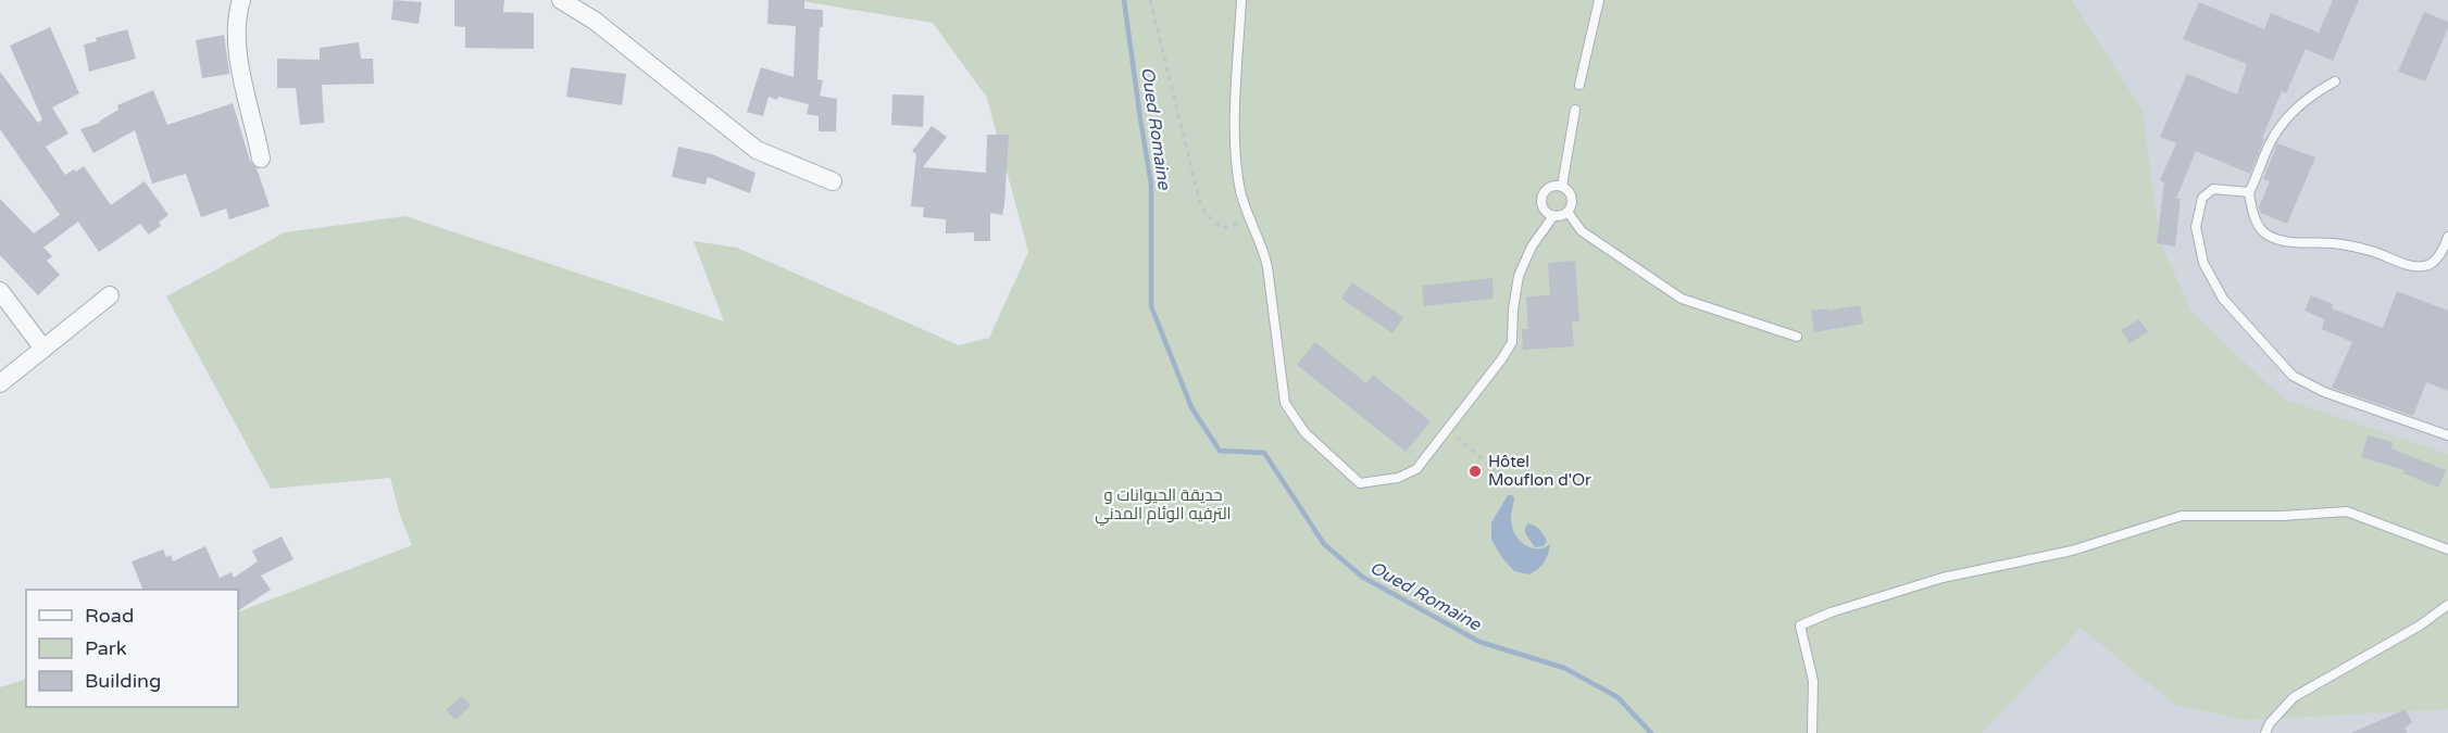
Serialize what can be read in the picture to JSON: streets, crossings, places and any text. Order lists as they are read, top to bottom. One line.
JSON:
{"water":["Oued Romaine"],"parks":["حديقة الحيوانات و الترفيه الوئام المدني"],"places":["Hôtel Mouflon d'Or"],"legend":["Road","Park","Building"]}
